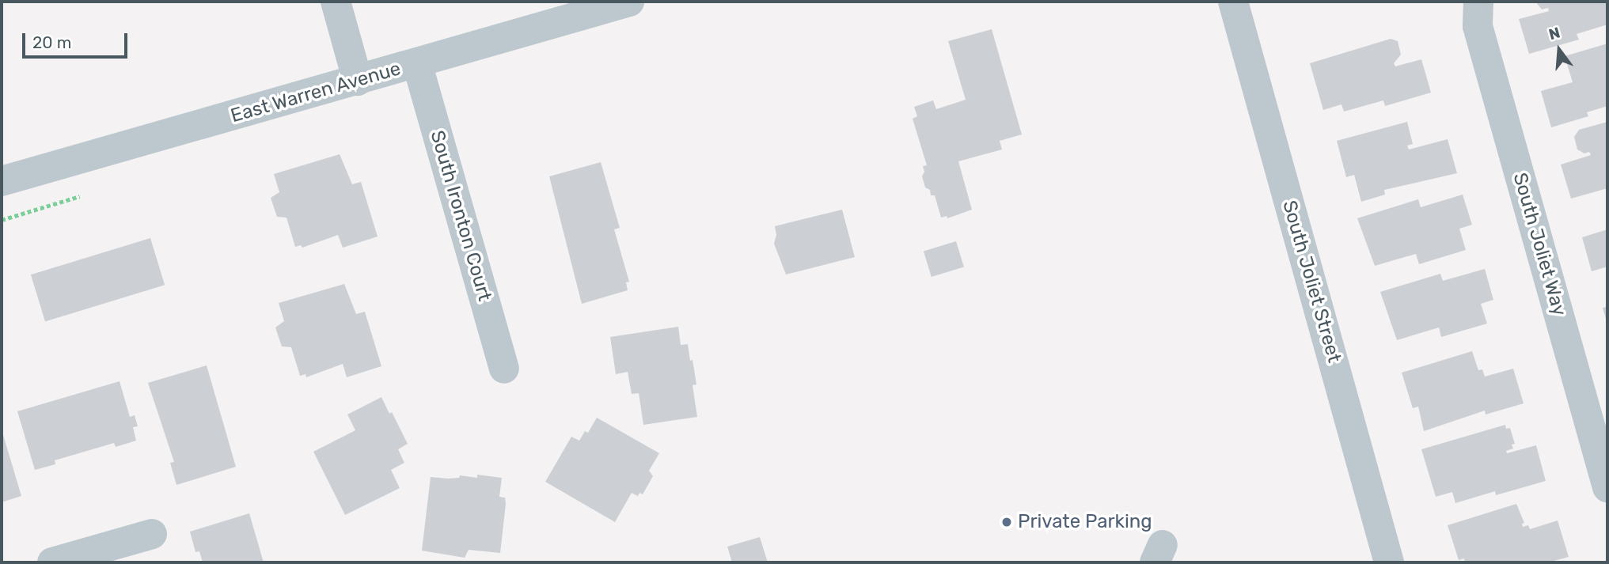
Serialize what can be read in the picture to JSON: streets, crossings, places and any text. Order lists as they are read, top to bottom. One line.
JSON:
{"streets":{"street":["East Warren Avenue","South Ironton Court","South Joliet Way","South Joliet Street"]},"crossings":[["East Warren Avenue","South Ironton Court"]],"places":["Private Parking"],"scale_bar":"20 m","north":"top"}
